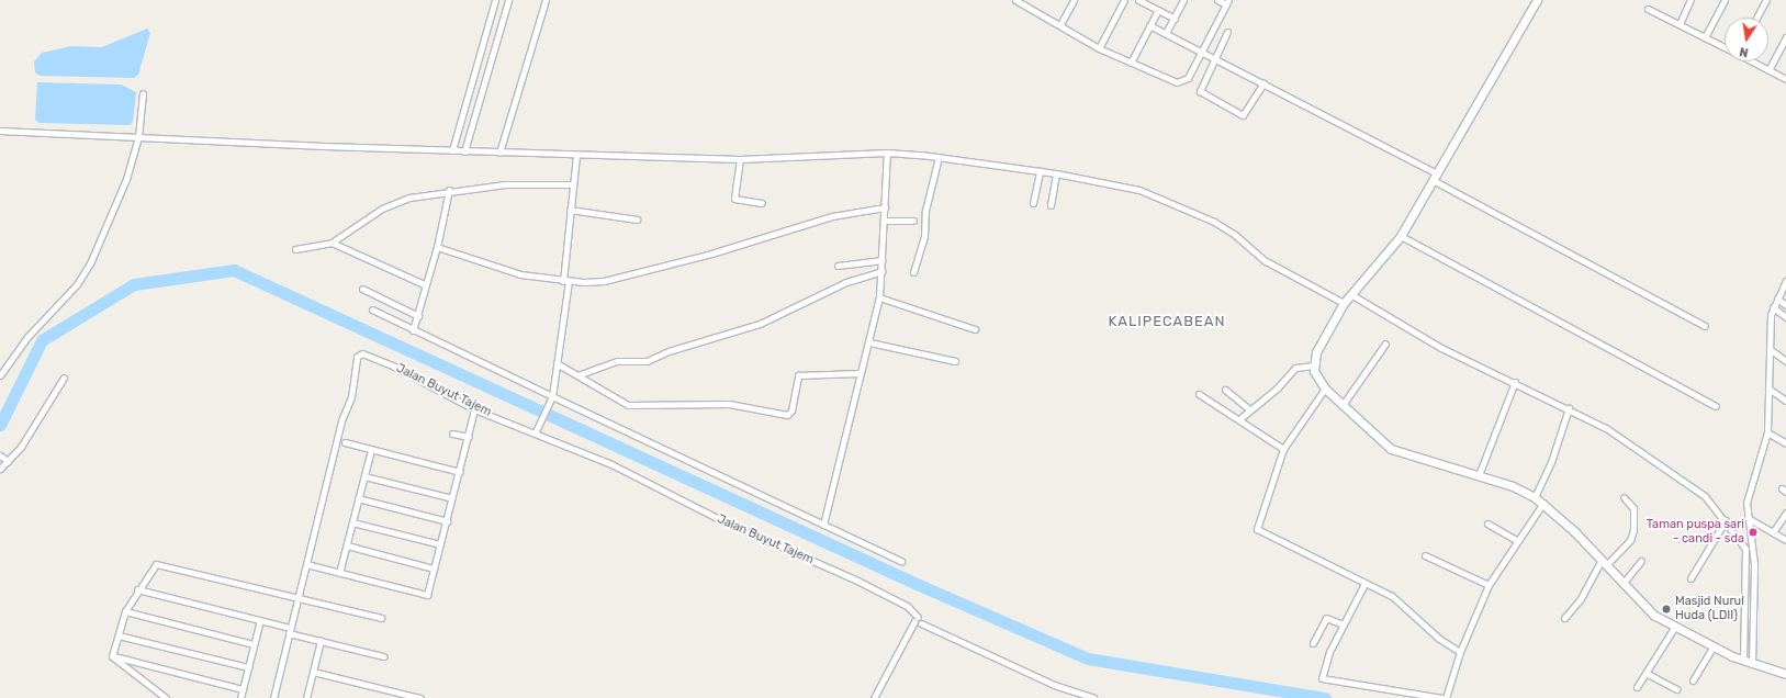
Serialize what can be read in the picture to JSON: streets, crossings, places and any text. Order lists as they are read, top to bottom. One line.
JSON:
{"streets":{"street":["Jalan Buyut Tajem"]},"districts":["KALIPECABEAN"],"places":["Taman puspa sari - candi - sda","Masjid Nurul Huda (LDII)"],"north":"bottom"}
